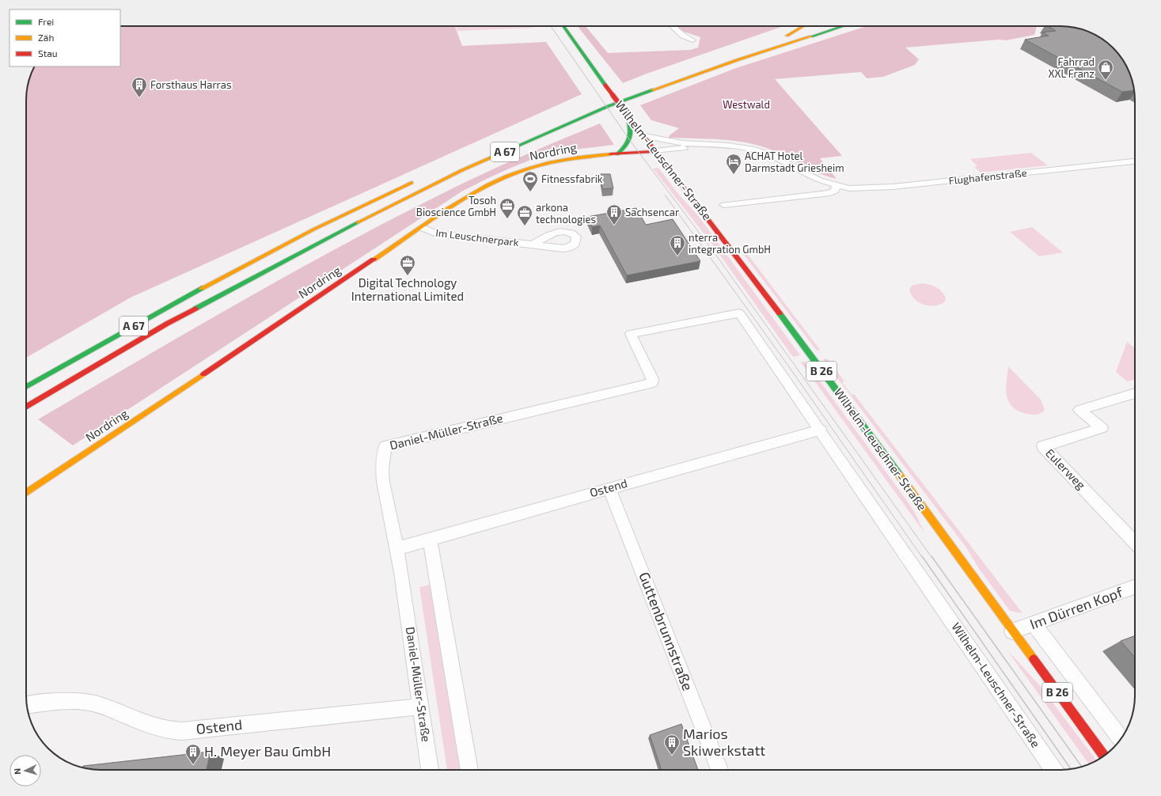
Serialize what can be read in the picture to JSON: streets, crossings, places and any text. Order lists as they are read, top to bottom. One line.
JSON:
{"streets":{"main road":["A 67","Nordring","Wilhelm-Leuschner-Straße","B 26"],"street":["Flughafenstraße","Im Leuschnerpark","Daniel-Müller-Straße","Eulerweg","Ostend","Im Dürren Kopf","Guttenbrunnstraße"]},"crossings":[["Nordring","Wilhelm-Leuschner-Straße"],["Nordring","Flughafenstraße"],["Nordring","Im Leuschnerpark"],["Wilhelm-Leuschner-Straße","Flughafenstraße"],["Wilhelm-Leuschner-Straße","Daniel-Müller-Straße"],["Wilhelm-Leuschner-Straße","Ostend"],["Wilhelm-Leuschner-Straße","Im Dürren Kopf"],["Daniel-Müller-Straße","Ostend"],["Ostend","Guttenbrunnstraße"]],"parks":["Westwald"],"places":{"shop":["Fahrrad XXL Franz"],"building":["Forsthaus Harras","Sachsencar","nterra integration GmbH","Marios Skiwerkstatt","H. Meyer Bau GmbH"],"hotel":["ACHAT Hotel Darmstadt Griesheim"],"sports":["Fitnessfabrik"],"office":["Tosoh Bioscience GmbH","arkona technologies","Digital Technology International Limited"]},"legend":["Frei","Zäh","Stau"],"north":"left"}
